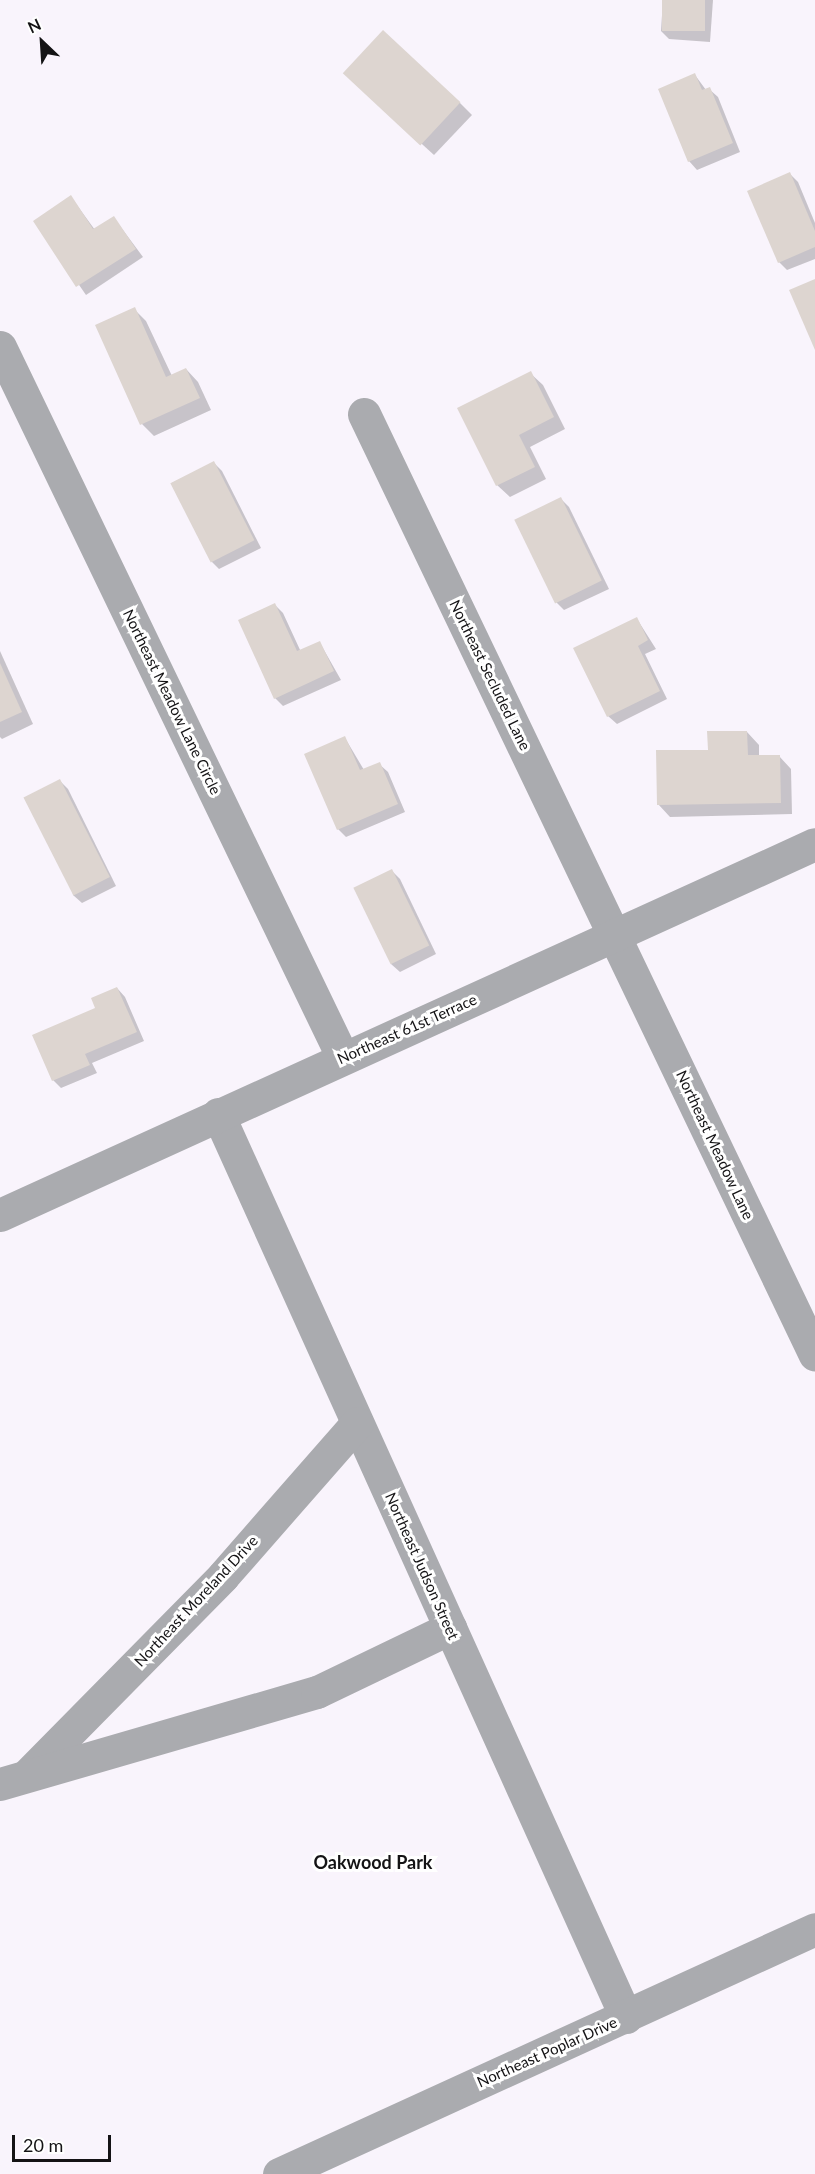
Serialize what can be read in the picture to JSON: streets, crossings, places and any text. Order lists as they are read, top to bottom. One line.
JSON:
{"streets":{"street":["Northeast Secluded Lane","Northeast Meadow Lane Circle","Northeast 61st Terrace","Northeast Meadow Lane","Northeast Judson Street","Northeast Moreland Drive","Northeast Poplar Drive"]},"crossings":[["Northeast Secluded Lane","Northeast 61st Terrace"],["Northeast Secluded Lane","Northeast Meadow Lane"],["Northeast Meadow Lane Circle","Northeast 61st Terrace"],["Northeast 61st Terrace","Northeast Meadow Lane"],["Northeast 61st Terrace","Northeast Judson Street"],["Northeast Judson Street","Northeast Moreland Drive"],["Northeast Judson Street","Northeast Poplar Drive"]],"districts":["Oakwood Park"],"scale_bar":"20 m","north":"top left"}
